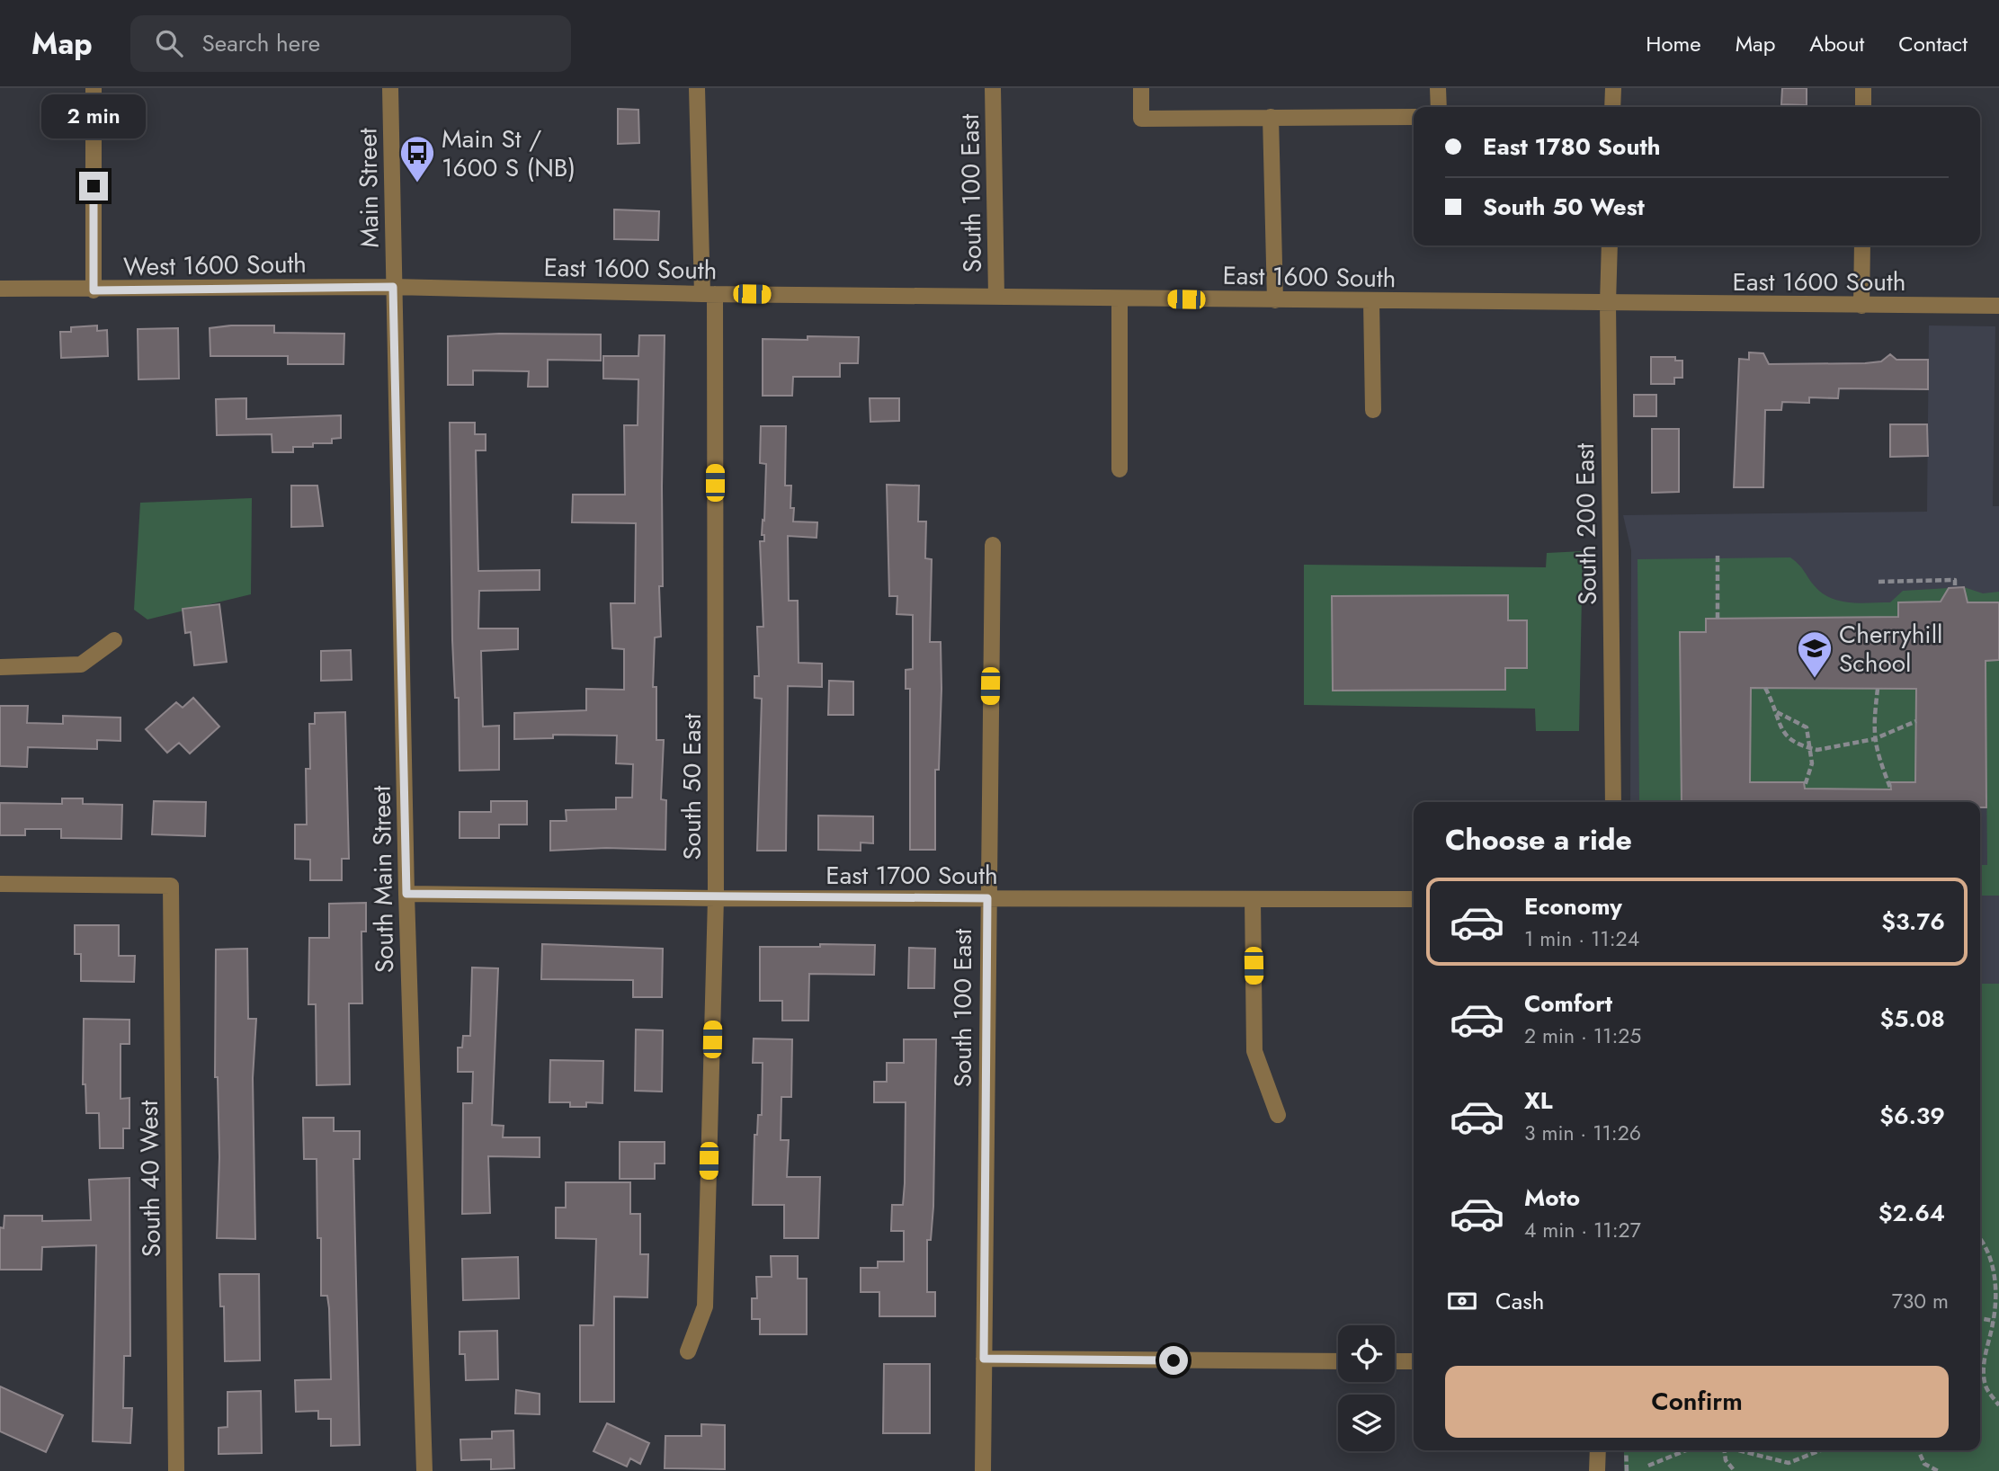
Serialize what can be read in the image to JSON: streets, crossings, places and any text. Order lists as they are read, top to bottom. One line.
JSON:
{"streets":{"street":["Main Street","South 100 East","West 1600 South","East 1600 South","South 200 East","South 50 East","East 1700 South","South Main Street","South 40 West"]},"crossings":[["Main Street","West 1600 South"],["Main Street","East 1600 South"],["Main Street","South Main Street"],["South 100 East","East 1600 South"],["South 100 East","East 1700 South"],["West 1600 South","East 1600 South"],["West 1600 South","South Main Street"],["East 1600 South","South 200 East"],["East 1600 South","South 50 East"],["East 1600 South","South Main Street"],["South 50 East","East 1700 South"],["East 1700 South","South Main Street"]],"places":{"bus stop":["Main St / 1600 S (NB)"],"school or university":["Cherryhill School"]},"page":{"header":"Map","search":"Search here","nav":["Home","Map","About","Contact"],"bubble":"2 min","banner":["East 1780 South","South 50 West"],"heading":"Choose a ride","list":[{"name":"Economy","note":"1 min · 11:24","value":"$3.76"},{"name":"Comfort","note":"2 min · 11:25","value":"$5.08"},{"name":"XL","note":"3 min · 11:26","value":"$6.39"},{"name":"Moto","note":"4 min · 11:27","value":"$2.64"}],"pay":["Cash","730 m"],"buttons":"Confirm"}}
